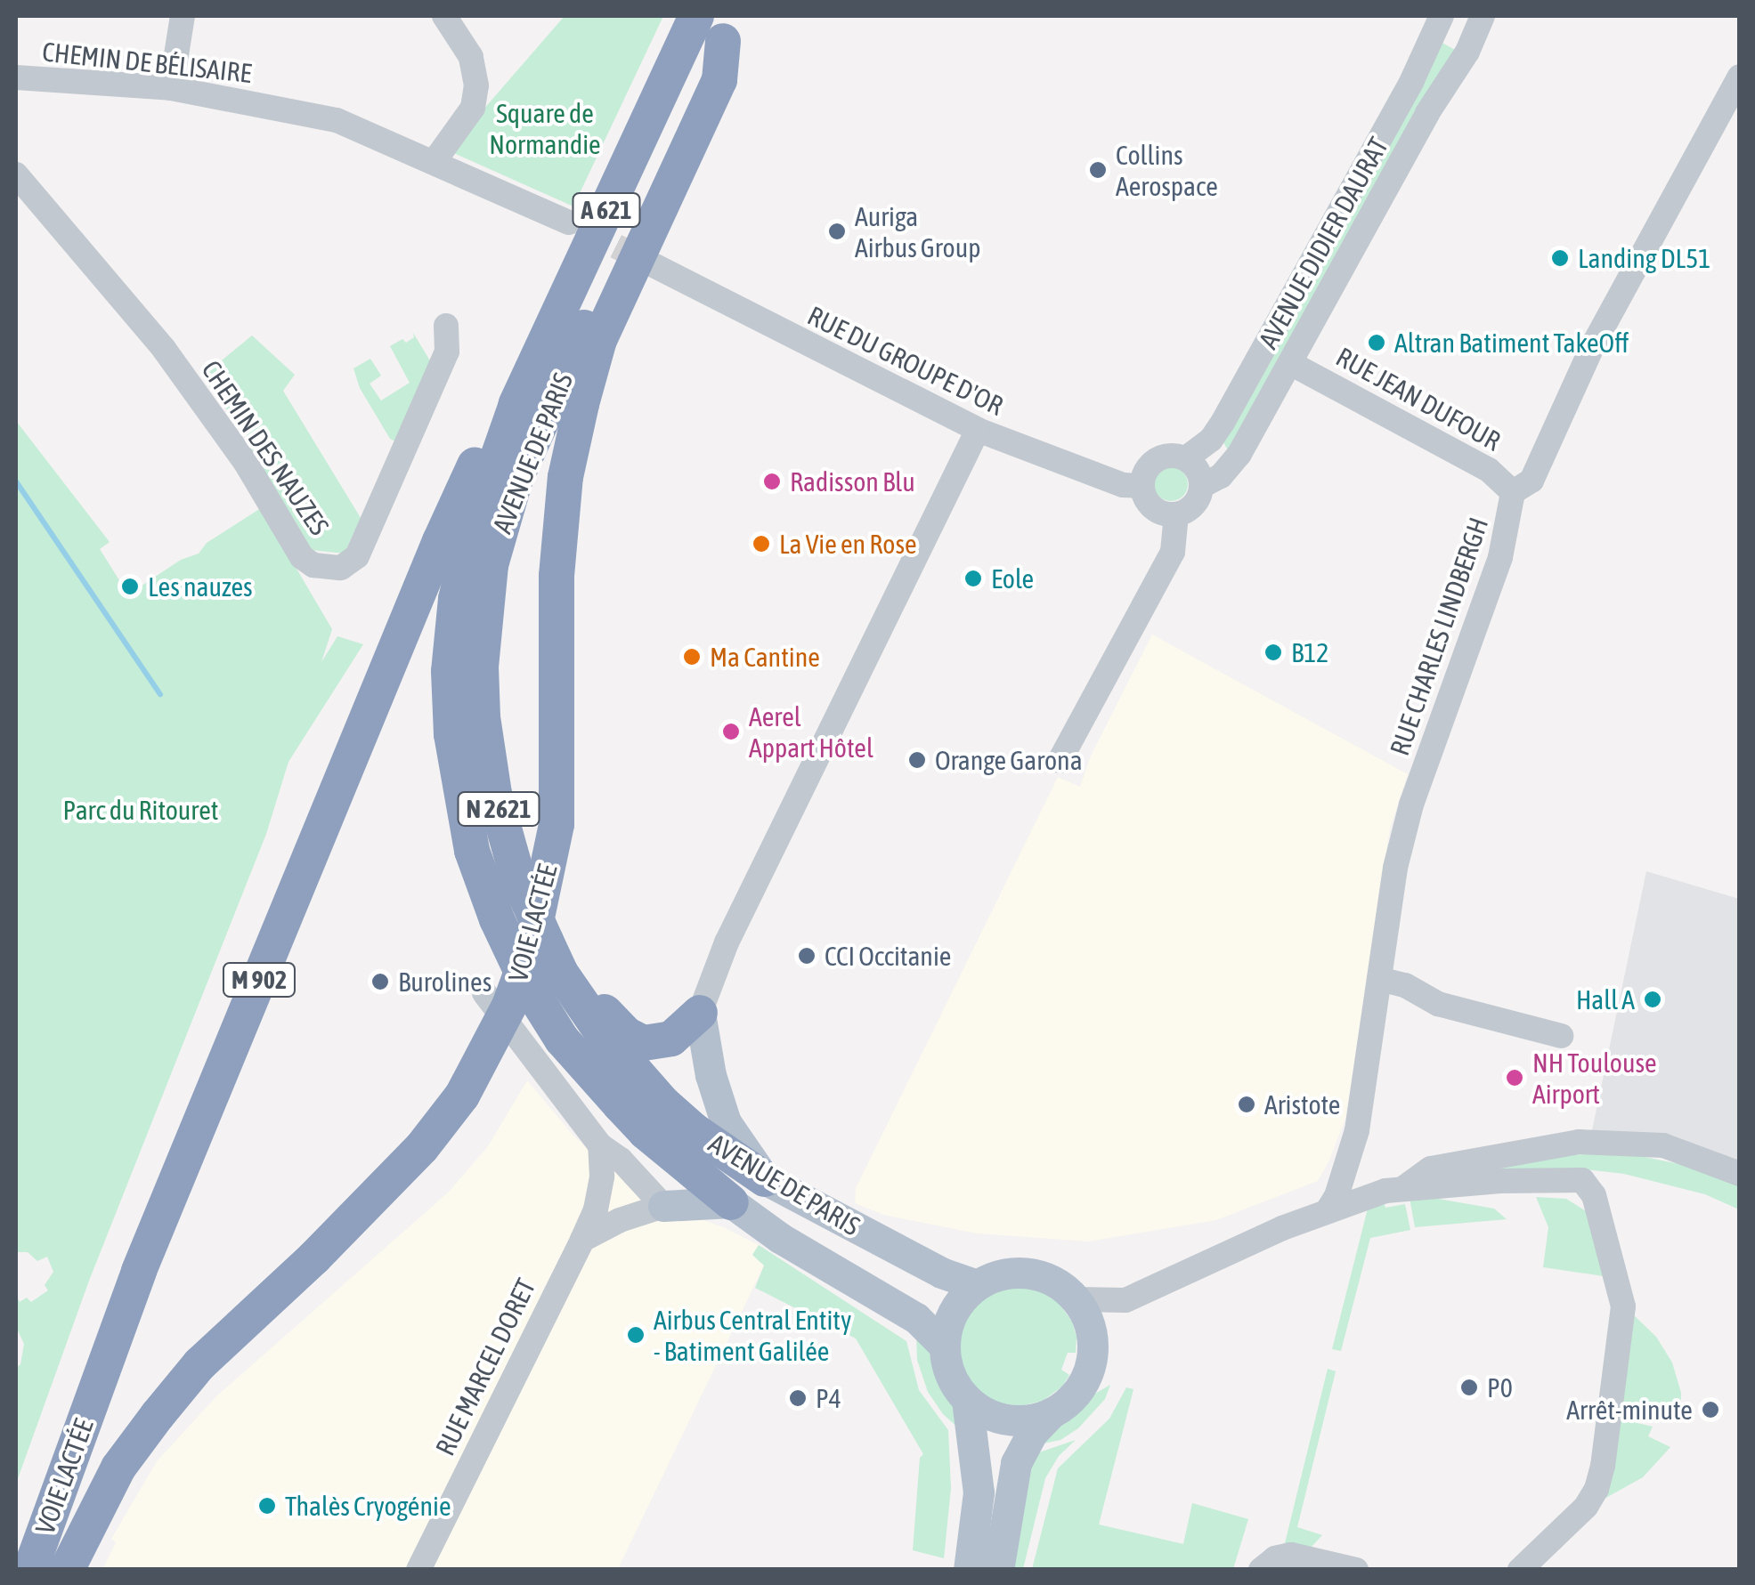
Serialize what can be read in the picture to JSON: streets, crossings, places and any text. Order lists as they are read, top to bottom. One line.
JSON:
{"streets":{"highway":["A 621","AVENUE DE PARIS","N 2621","VOIE LACTÉE","M 902"],"street":["CHEMIN DE BÉLISAIRE","AVENUE DIDIER DAURAT","RUE DU GROUPE D'OR","RUE JEAN DUFOUR","CHEMIN DES NAUZES","RUE CHARLES LINDBERGH","RUE MARCEL DORET"]},"crossings":[["A 621","AVENUE DE PARIS"],["A 621","VOIE LACTÉE"],["AVENUE DIDIER DAURAT","RUE DU GROUPE D'OR"],["AVENUE DIDIER DAURAT","RUE JEAN DUFOUR"],["RUE JEAN DUFOUR","RUE CHARLES LINDBERGH"],["AVENUE DE PARIS","VOIE LACTÉE"]],"parks":["Square de Normandie","Parc du Ritouret"],"places":["Collins Aerospace","Auriga Airbus Group","Landing DL51","Altran Batiment TakeOff","Radisson Blu","La Vie en Rose","Eole","Les nauzes","B12","Ma Cantine","Aerel Appart Hôtel","Orange Garona","CCI Occitanie","Burolines","Hall A","NH Toulouse Airport","Aristote","Airbus Central Entity - Batiment Galilée","P0","P4","Arrêt-minute","Thalès Cryogénie"]}
